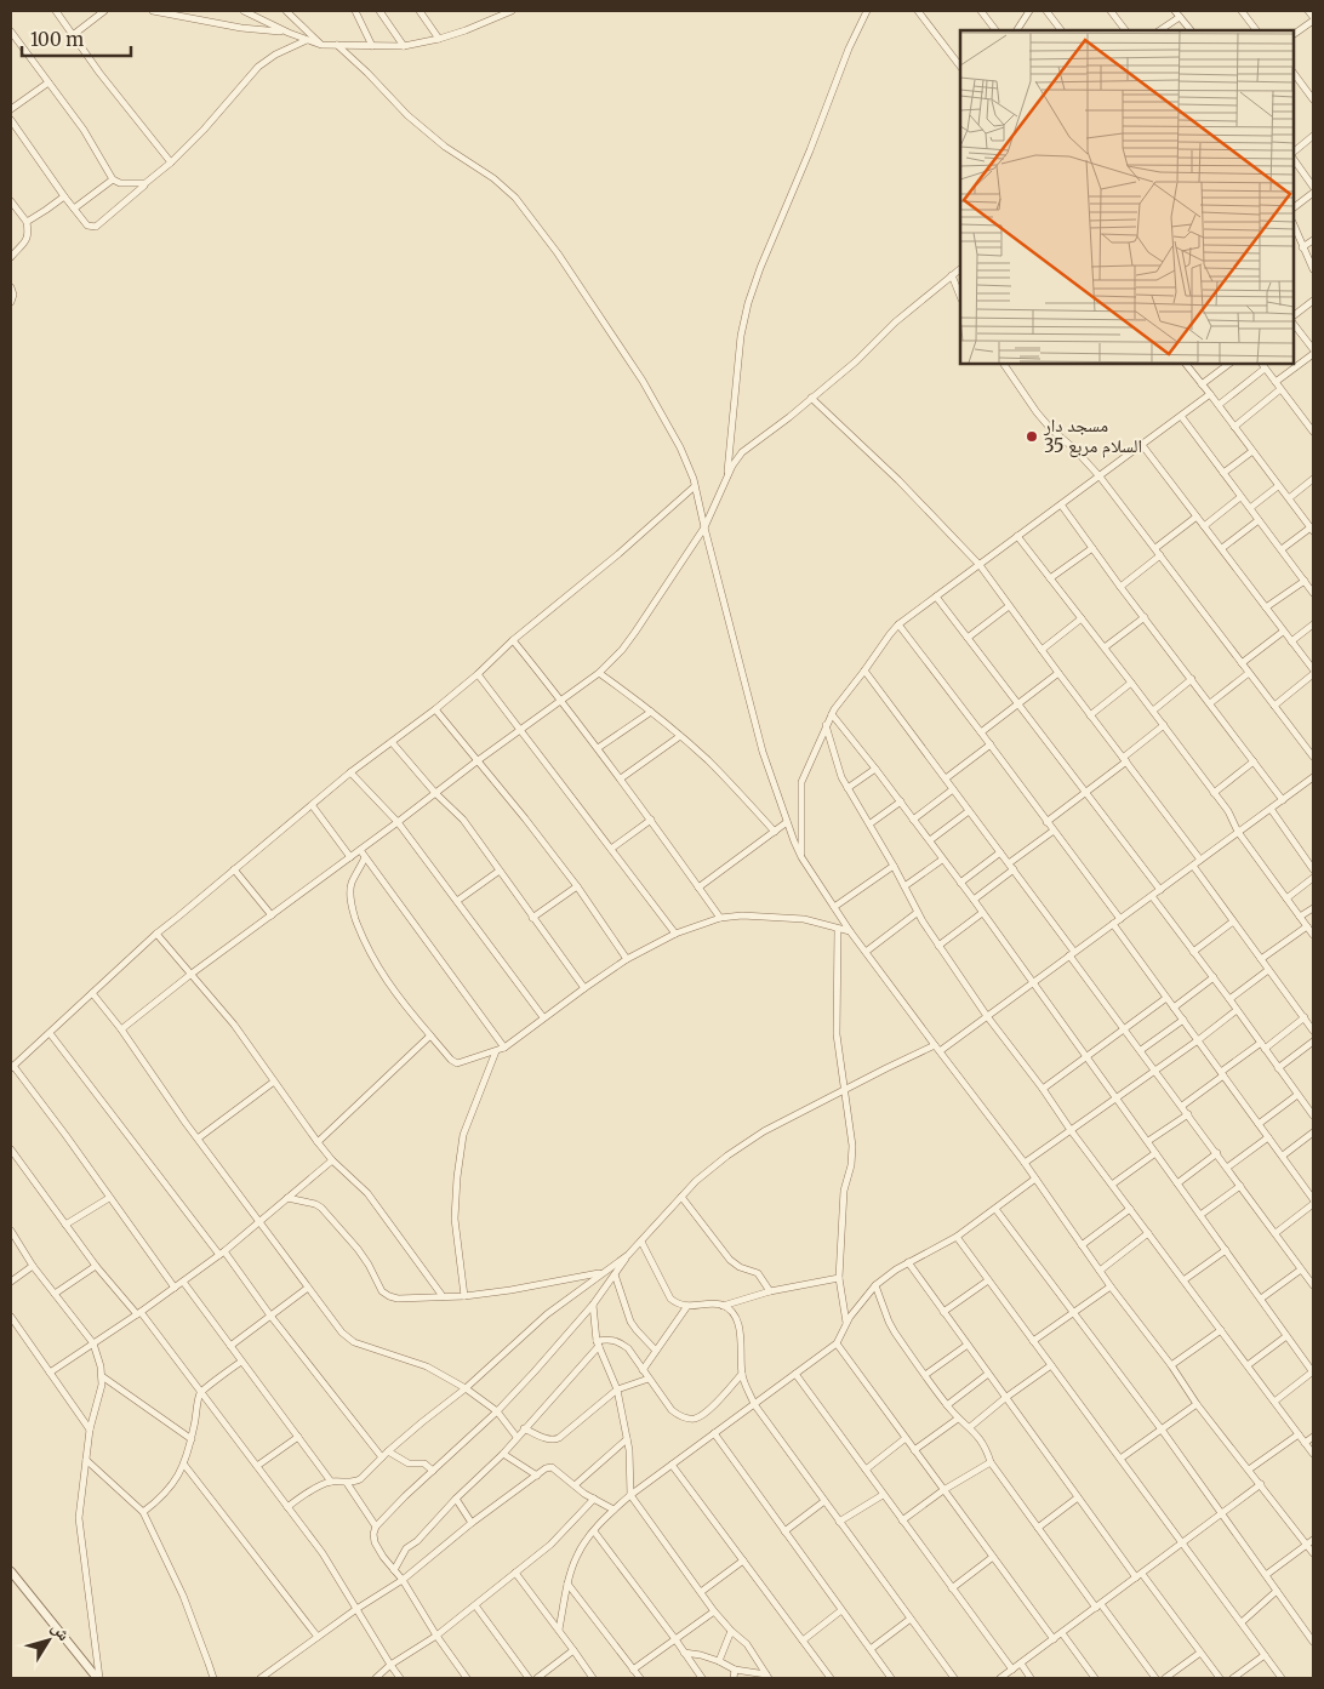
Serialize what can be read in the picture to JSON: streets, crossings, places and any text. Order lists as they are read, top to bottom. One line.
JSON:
{"places":["مسجد دار السلام مربع 35"],"scale_bar":"100 m","north":"top right"}
